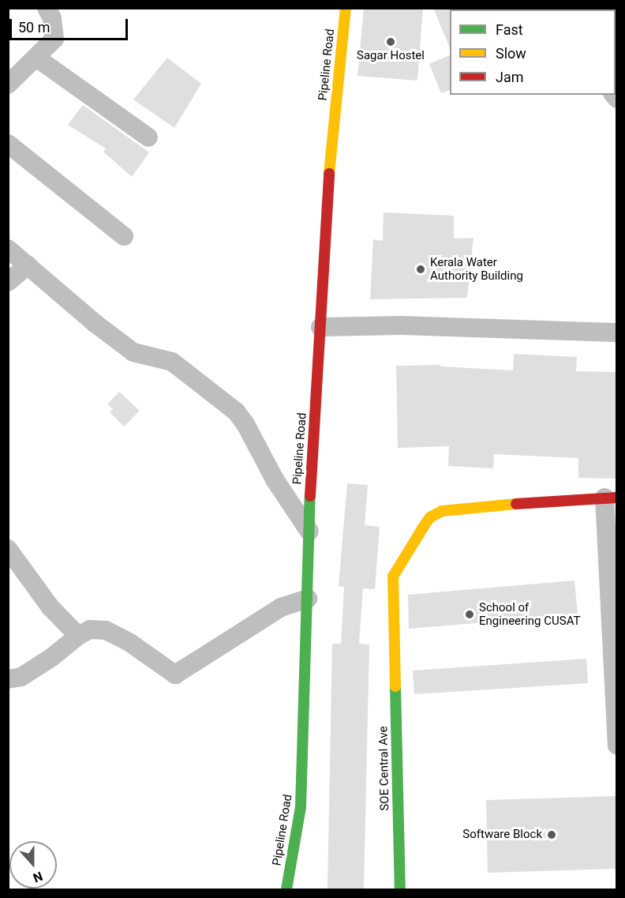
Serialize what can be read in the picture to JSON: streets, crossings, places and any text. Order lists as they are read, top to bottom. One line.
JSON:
{"streets":{"street":["Pipeline Road","SOE Central Ave"]},"places":["Sagar Hostel","Kerala Water Authority Building","School of Engineering CUSAT","Software Block"],"legend":["Fast","Slow","Jam"],"scale_bar":"50 m","north":"bottom"}
